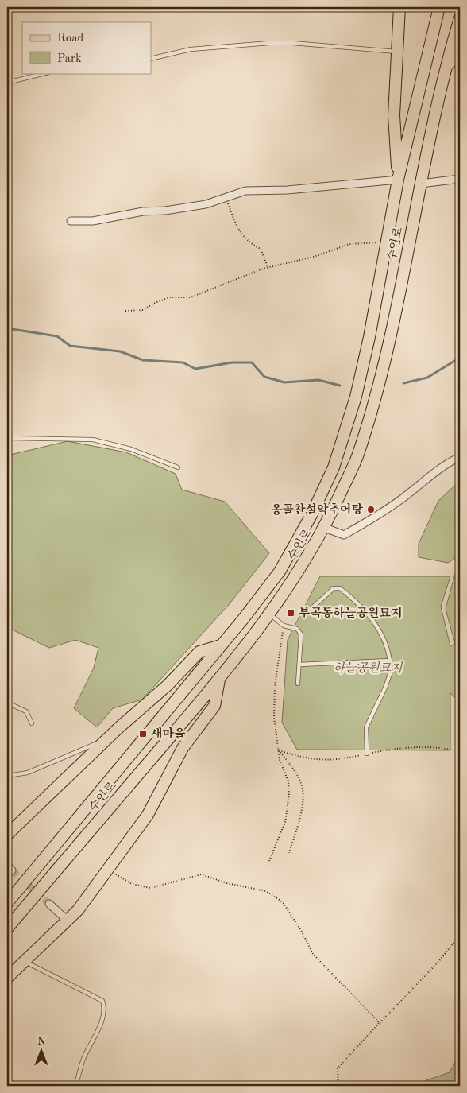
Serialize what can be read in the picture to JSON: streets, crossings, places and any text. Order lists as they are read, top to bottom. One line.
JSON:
{"streets":{"main road":["수인로"]},"parks":["하늘공원묘지"],"places":{"other":["옹골찬설악추어탕"],"transit":["부곡동하늘공원묘지","새마을"]},"legend":["Road","Park"],"north":"top"}
